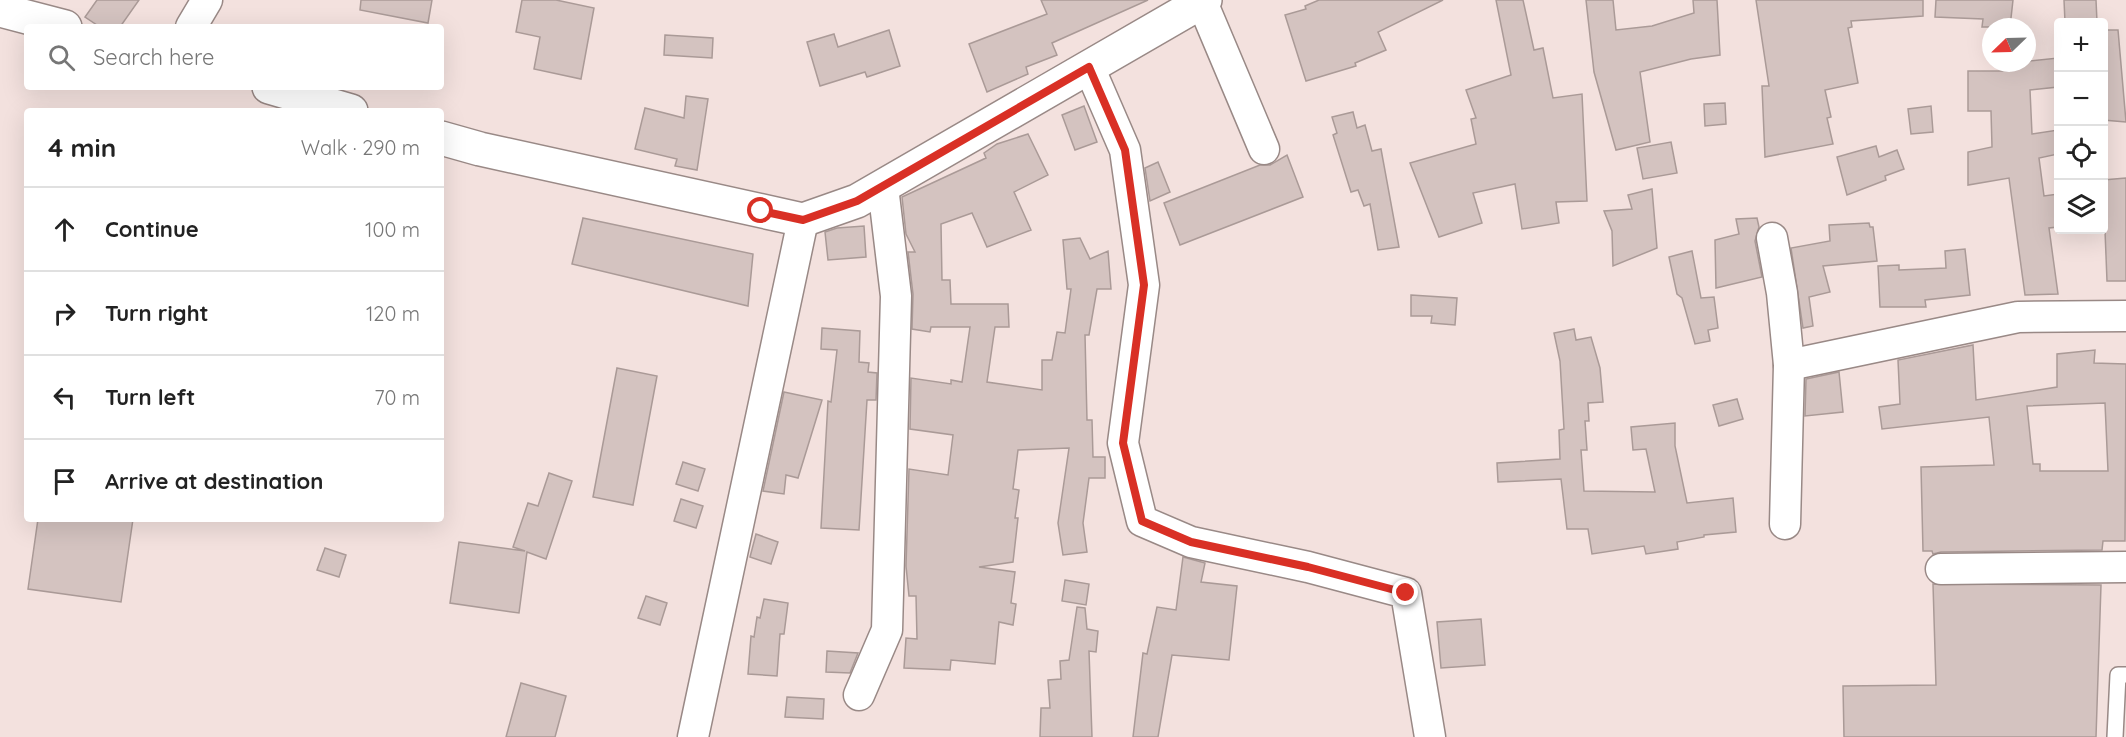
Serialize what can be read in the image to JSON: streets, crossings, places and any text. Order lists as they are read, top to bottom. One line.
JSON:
{"north":"bottom left","page":{"map_buttons":["+","−"],"search":"Search here","heading":["4 min","Walk · 290 m"],"list":[["Continue","100 m"],["Turn right","120 m"],["Turn left","70 m"],"Arrive at destination"]}}
